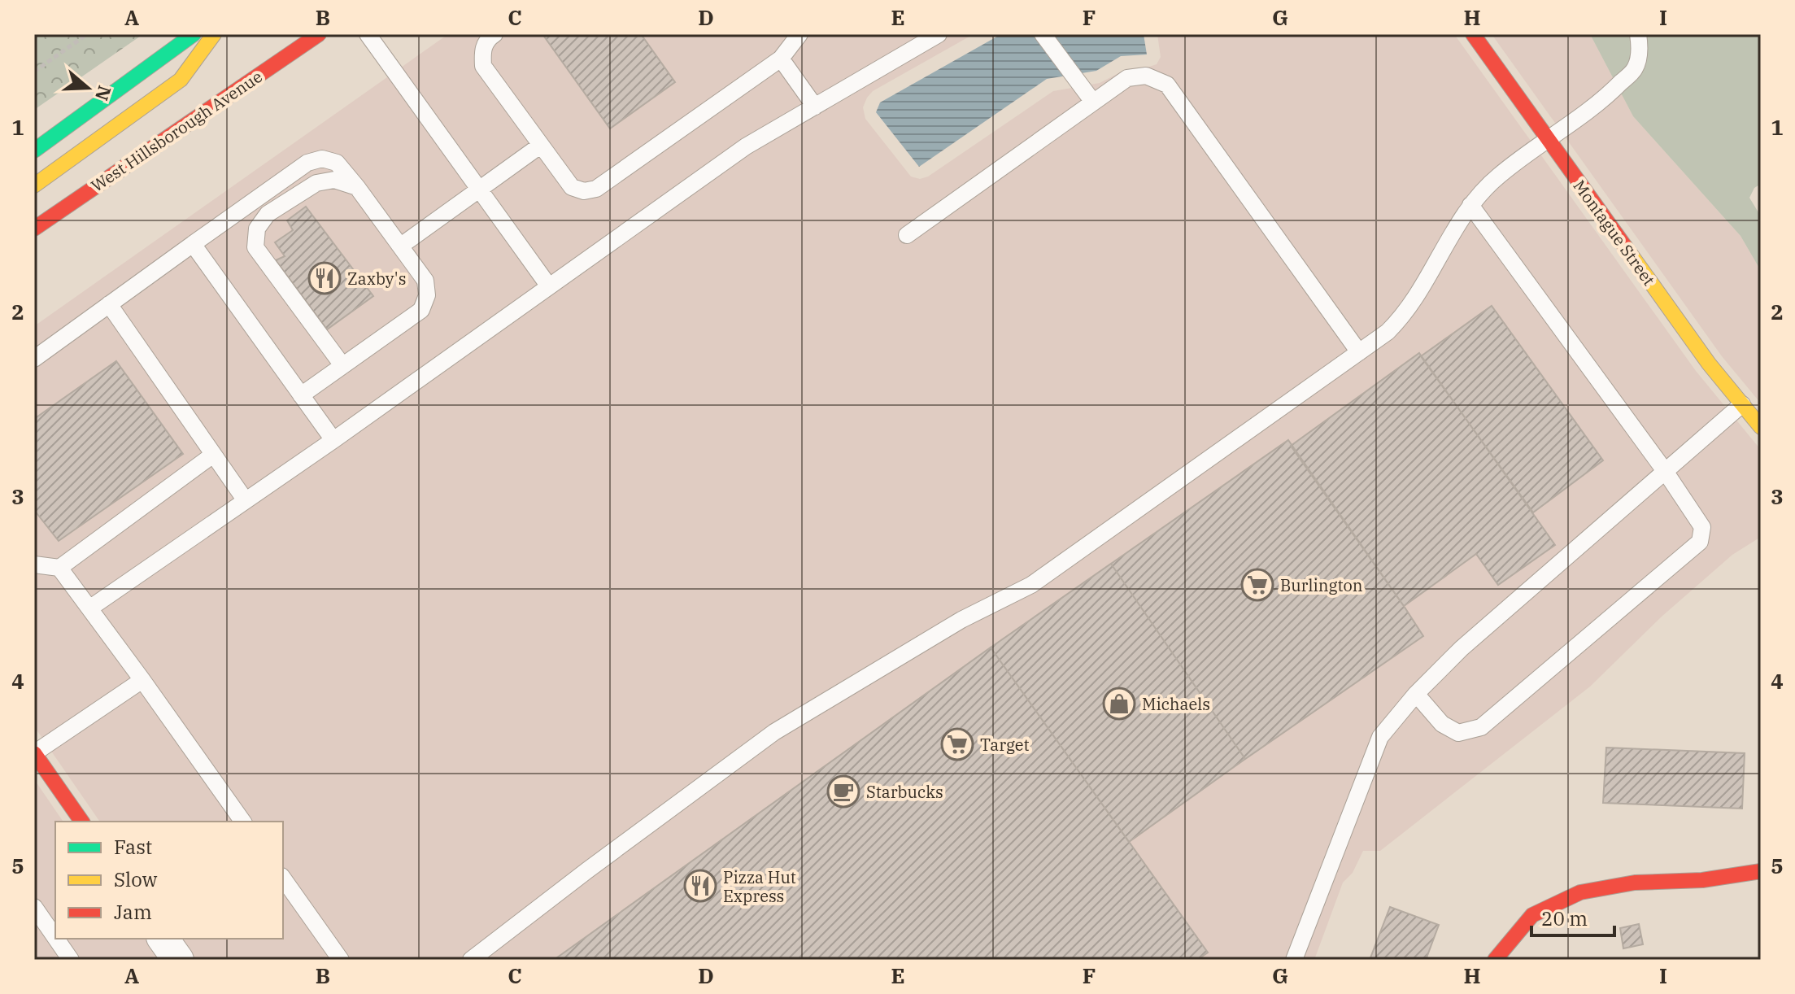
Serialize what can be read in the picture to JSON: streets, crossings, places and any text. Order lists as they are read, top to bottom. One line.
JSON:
{"streets":{"street":["West Hillsborough Avenue","Montague Street"]},"places":{"restaurant":["Zaxby's","Pizza Hut Express"],"supermarket":["Burlington","Target"],"shop":["Michaels"],"cafe":["Starbucks"]},"legend":["Fast","Slow","Jam"],"scale_bar":"20 m","north":"right","grid":{"columns":["A","B","C","D","E","F","G","H","I"],"rows":["1","2","3","4","5"]}}
